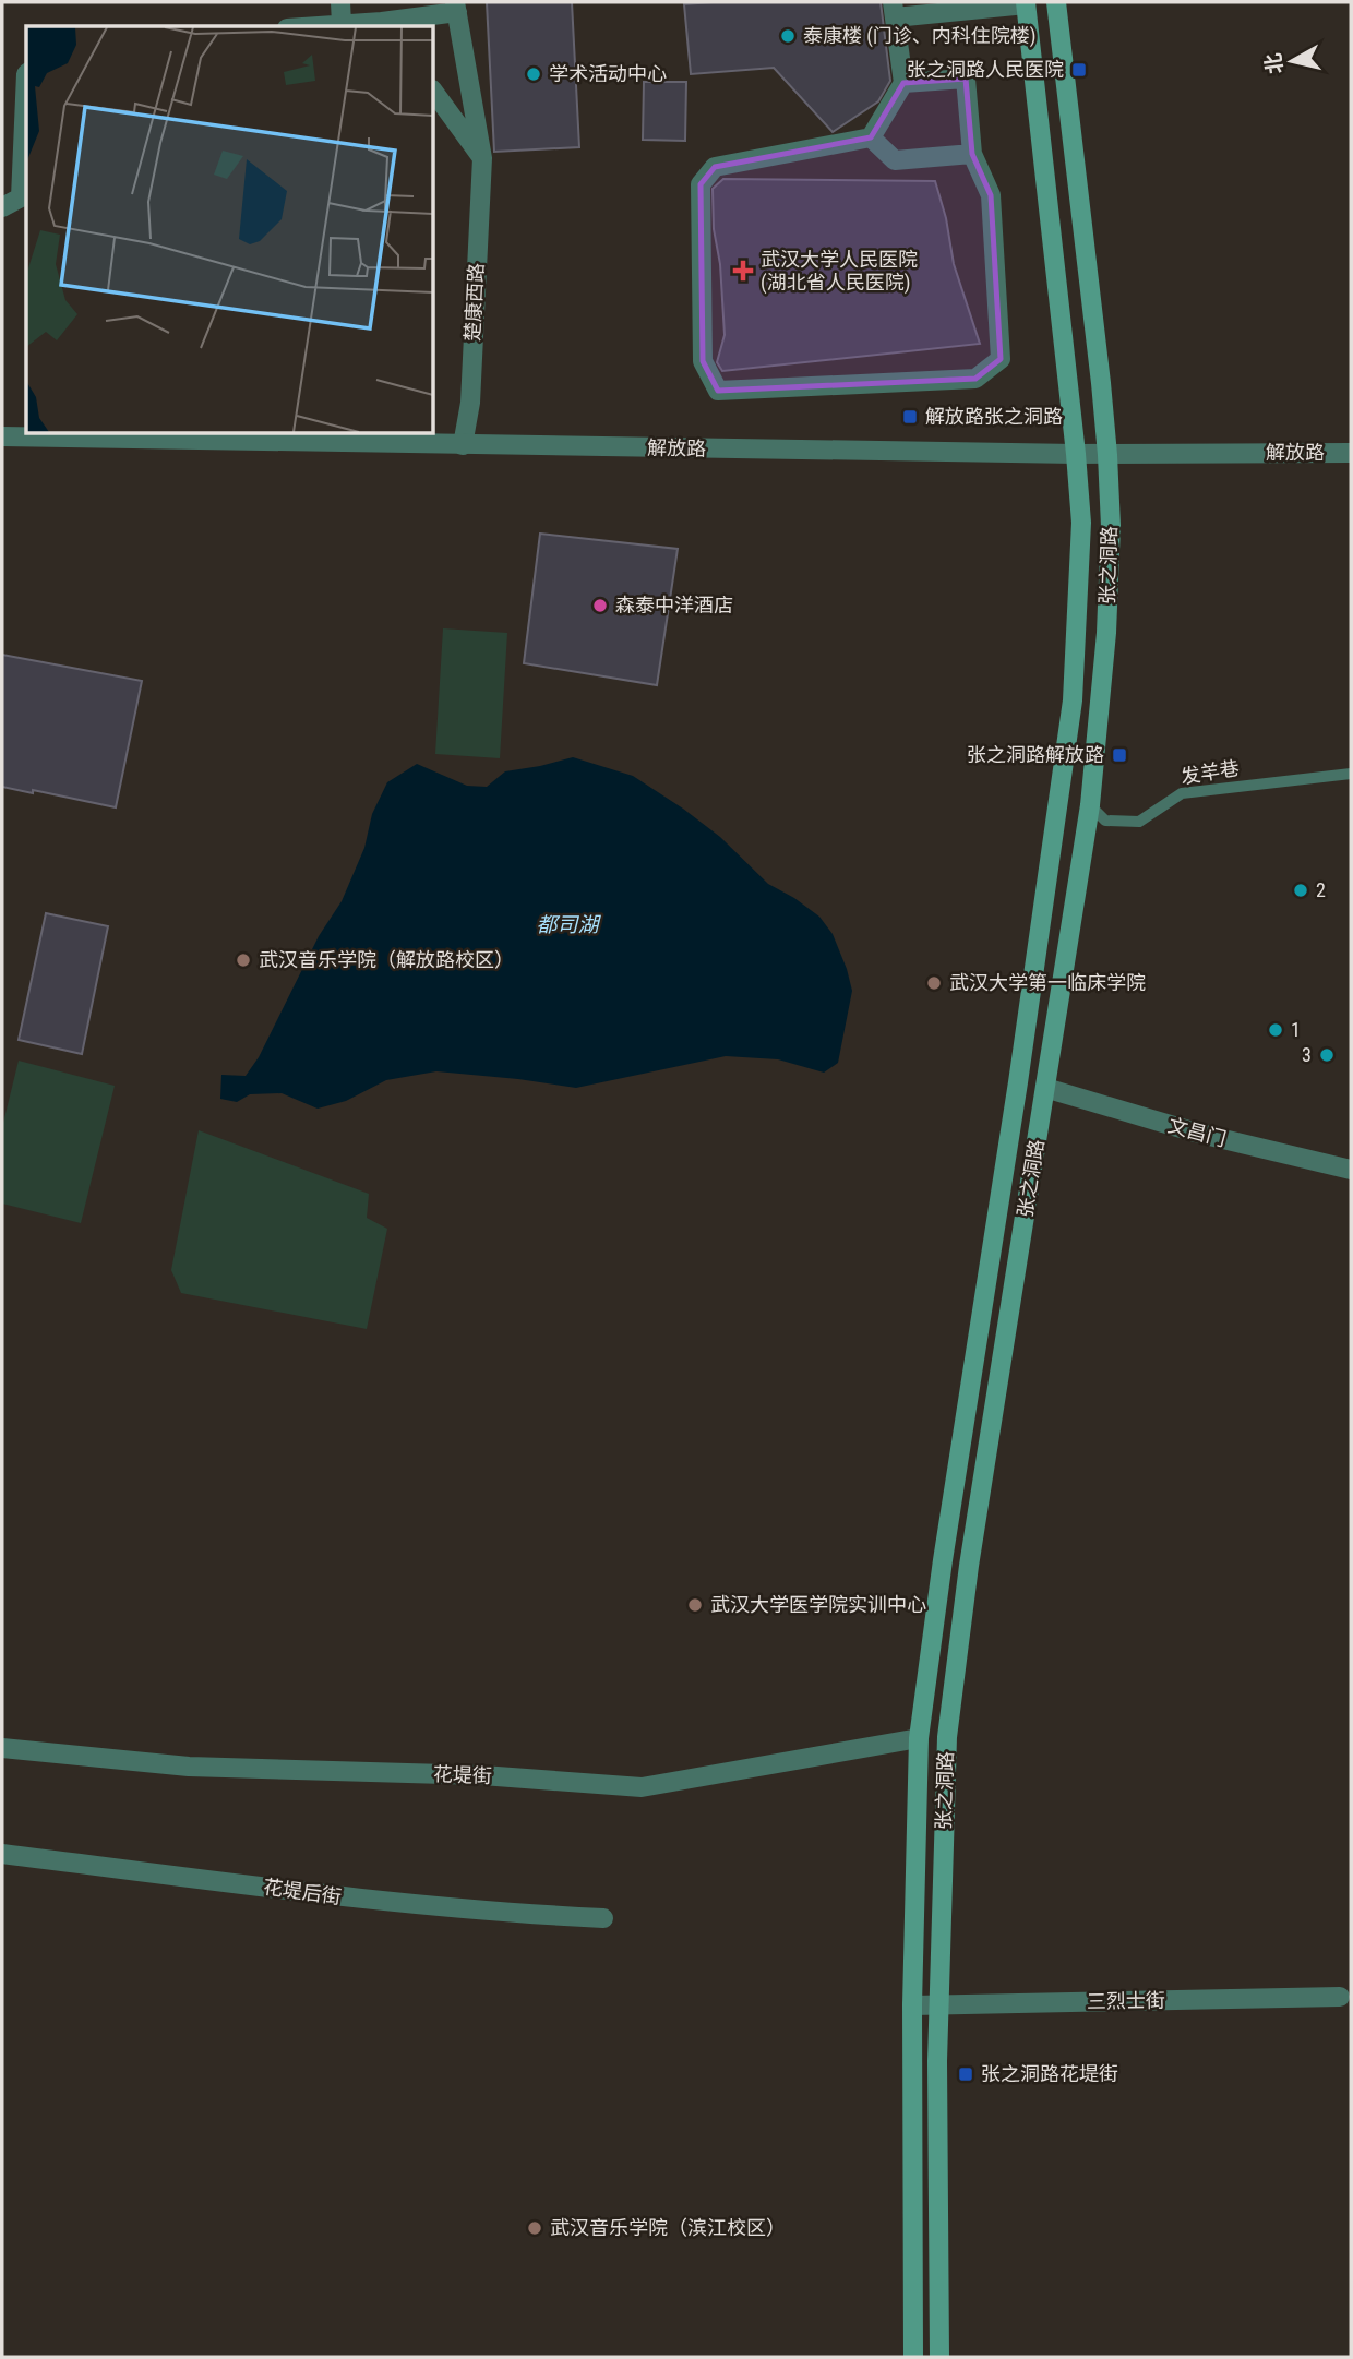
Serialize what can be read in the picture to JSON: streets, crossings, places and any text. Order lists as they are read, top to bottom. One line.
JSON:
{"streets":{"main road":["张之洞路"],"street":["楚康西路","解放路","文昌门","花堤街","花堤后街","三烈士街"],"lane":["发羊巷"]},"crossings":[["楚康西路","解放路"],["解放路","张之洞路"],["张之洞路","发羊巷"],["张之洞路","文昌门"],["张之洞路","花堤街"],["张之洞路","三烈士街"]],"water":["都司湖"],"places":{"other":["泰康楼 (门诊、内科住院楼)","学术活动中心","森泰中洋酒店","2","武汉音乐学院（解放路校区）","武汉大学第一临床学院","1","3","武汉大学医学院实训中心","武汉音乐学院（滨江校区）"],"transit":["张之洞路人民医院","解放路张之洞路","张之洞路解放路","张之洞路花堤街"],"health":["武汉大学人民医院 (湖北省人民医院)"]},"north":"left"}
